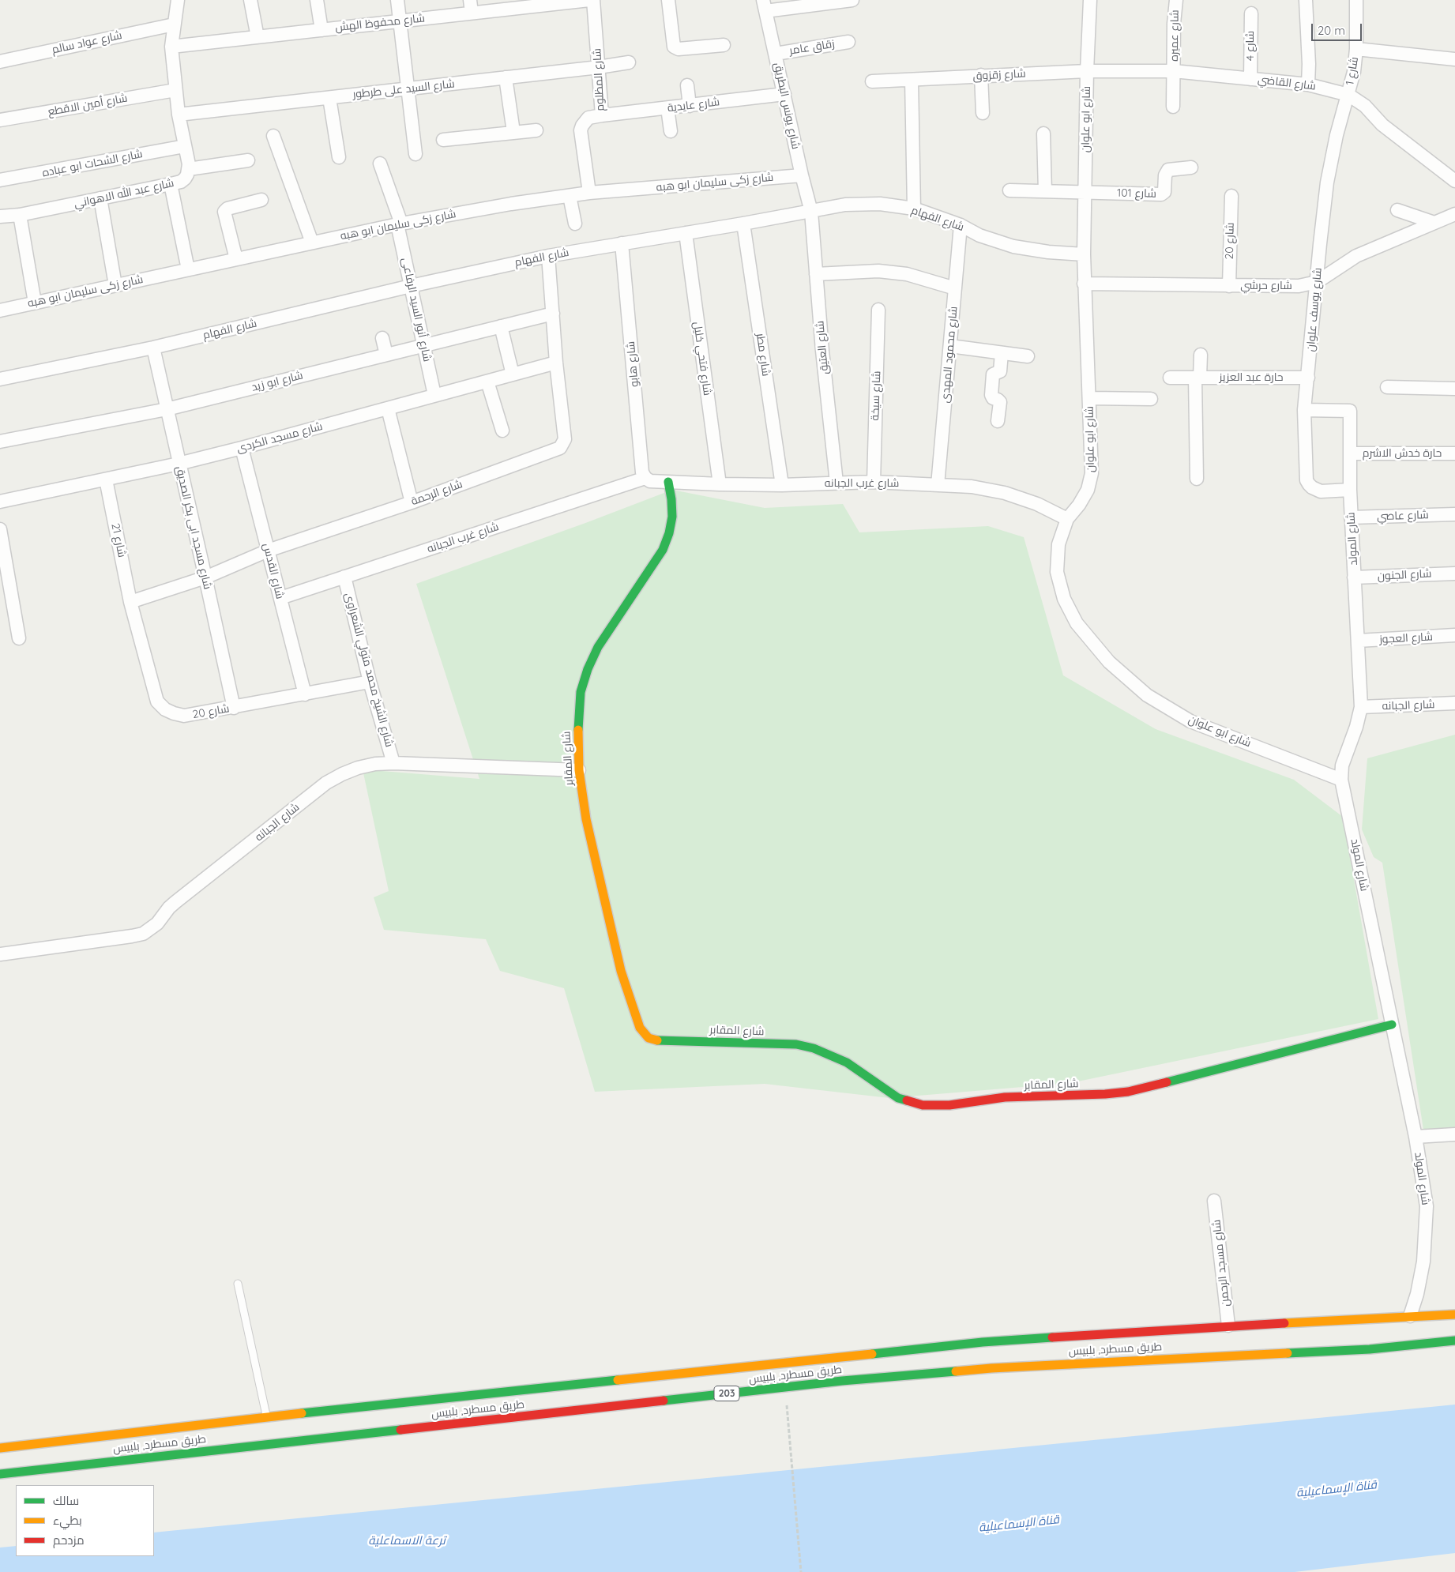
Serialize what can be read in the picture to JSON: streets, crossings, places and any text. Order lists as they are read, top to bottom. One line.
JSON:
{"streets":{"main road":["شارع المقابر","طريق مسطرد, بلبيس","203"],"street":["شارع محفوظ الهش","شارع عميره","شارع عواد سالم","شارع 4","زقاق عامر","شارع 1","شارع زقزوق","شارع المظلوم","شارع القاضي","شارع السيد على طرطور","شارع أمين الاقطع","شارع عايدية","شارع يونس البطريق","شارع ابو علوان","شارع الشحات ابو عباده","شارع زكى سليمان ابو هبه","شارع عبد الله الاهواني","شارع 101","شارع الفهام","شارع 20","شارع حرشي","شارع أنور السيد الرفاعى","شارع يوسف علوان","شارع العتيق","شارع مطر","شارع محمود المهدى","شارع فتحي خليل","شارع هابو","حارة عبد العزيز","شارع ابو زيد","شارع سيخة","شارع مسجد الكردى","حارة خدش الاشرم","شارع غرب الجبانه","شارع الرحمة","شارع عاصي","شارع مسجد ابى بكر الصديق","شارع المولد","شارع 21","شارع القدس","شارع الجنون","شارع العجوز","شارع الشيخ محمد متولي الشعراوى","شارع الجبانه","شارع مسجد الرحمن"]},"crossings":[["شارع عميره","شارع القاضي"],["شارع 4","شارع القاضي"],["زقاق عامر","شارع يونس البطريق"],["شارع 1","شارع القاضي"],["شارع 1","شارع يوسف علوان"],["شارع زقزوق","شارع القاضي"],["شارع زقزوق","شارع ابو علوان"],["شارع المظلوم","شارع السيد على طرطور"],["شارع المظلوم","شارع عايدية"],["شارع المظلوم","شارع زكى سليمان ابو هبه"],["شارع القاضي","شارع ابو علوان"],["شارع القاضي","شارع يوسف علوان"],["شارع عايدية","شارع يونس البطريق"],["شارع يونس البطريق","شارع زكى سليمان ابو هبه"],["شارع يونس البطريق","شارع الفهام"],["شارع يونس البطريق","شارع العتيق"],["شارع ابو علوان","شارع 101"],["شارع ابو علوان","شارع الفهام"],["شارع ابو علوان","شارع حرشي"],["شارع ابو علوان","شارع غرب الجبانه"],["شارع ابو علوان","شارع المولد"],["شارع زكى سليمان ابو هبه","شارع أنور السيد الرفاعى"],["شارع الفهام","شارع أنور السيد الرفاعى"],["شارع الفهام","شارع العتيق"],["شارع الفهام","شارع مطر"],["شارع الفهام","شارع محمود المهدى"],["شارع الفهام","شارع فتحي خليل"],["شارع الفهام","شارع هابو"],["شارع الفهام","شارع الرحمة"],["شارع الفهام","شارع مسجد ابى بكر الصديق"],["شارع 20","شارع حرشي"],["شارع 20","شارع الرحمة"],["شارع 20","شارع مسجد ابى بكر الصديق"],["شارع 20","شارع 21"],["شارع 20","شارع القدس"],["شارع 20","شارع الشيخ محمد متولي الشعراوى"],["شارع حرشي","شارع يوسف علوان"],["شارع أنور السيد الرفاعى","شارع ابو زيد"],["شارع أنور السيد الرفاعى","شارع مسجد الكردى"],["شارع يوسف علوان","حارة عبد العزيز"],["شارع يوسف علوان","شارع المولد"],["شارع العتيق","شارع غرب الجبانه"],["شارع مطر","شارع غرب الجبانه"],["شارع محمود المهدى","شارع غرب الجبانه"],["شارع فتحي خليل","شارع غرب الجبانه"],["شارع هابو","شارع غرب الجبانه"],["شارع ابو زيد","شارع الرحمة"],["شارع ابو زيد","شارع مسجد ابى بكر الصديق"],["شارع سيخة","شارع غرب الجبانه"],["شارع مسجد الكردى","شارع الرحمة"],["شارع مسجد الكردى","شارع مسجد ابى بكر الصديق"],["شارع مسجد الكردى","شارع 21"],["شارع مسجد الكردى","شارع القدس"],["حارة خدش الاشرم","شارع المولد"],["شارع غرب الجبانه","شارع القدس"],["شارع غرب الجبانه","شارع الشيخ محمد متولي الشعراوى"],["شارع غرب الجبانه","شارع المقابر"],["شارع الرحمة","شارع مسجد ابى بكر الصديق"],["شارع الرحمة","شارع 21"],["شارع الرحمة","شارع القدس"],["شارع عاصي","شارع المولد"],["شارع المولد","شارع الجنون"],["شارع المولد","شارع العجوز"],["شارع المولد","شارع الجبانه"],["شارع المولد","شارع المقابر"],["شارع المولد","طريق مسطرد, بلبيس"],["شارع الشيخ محمد متولي الشعراوى","شارع الجبانه"],["شارع الجبانه","شارع المقابر"],["شارع مسجد الرحمن","طريق مسطرد, بلبيس"]],"water":["قناة الإسماعيلية","ترعة الاسماعلية"],"legend":["سالك","بطيء","مزدحم"],"scale_bar":"20 m"}
